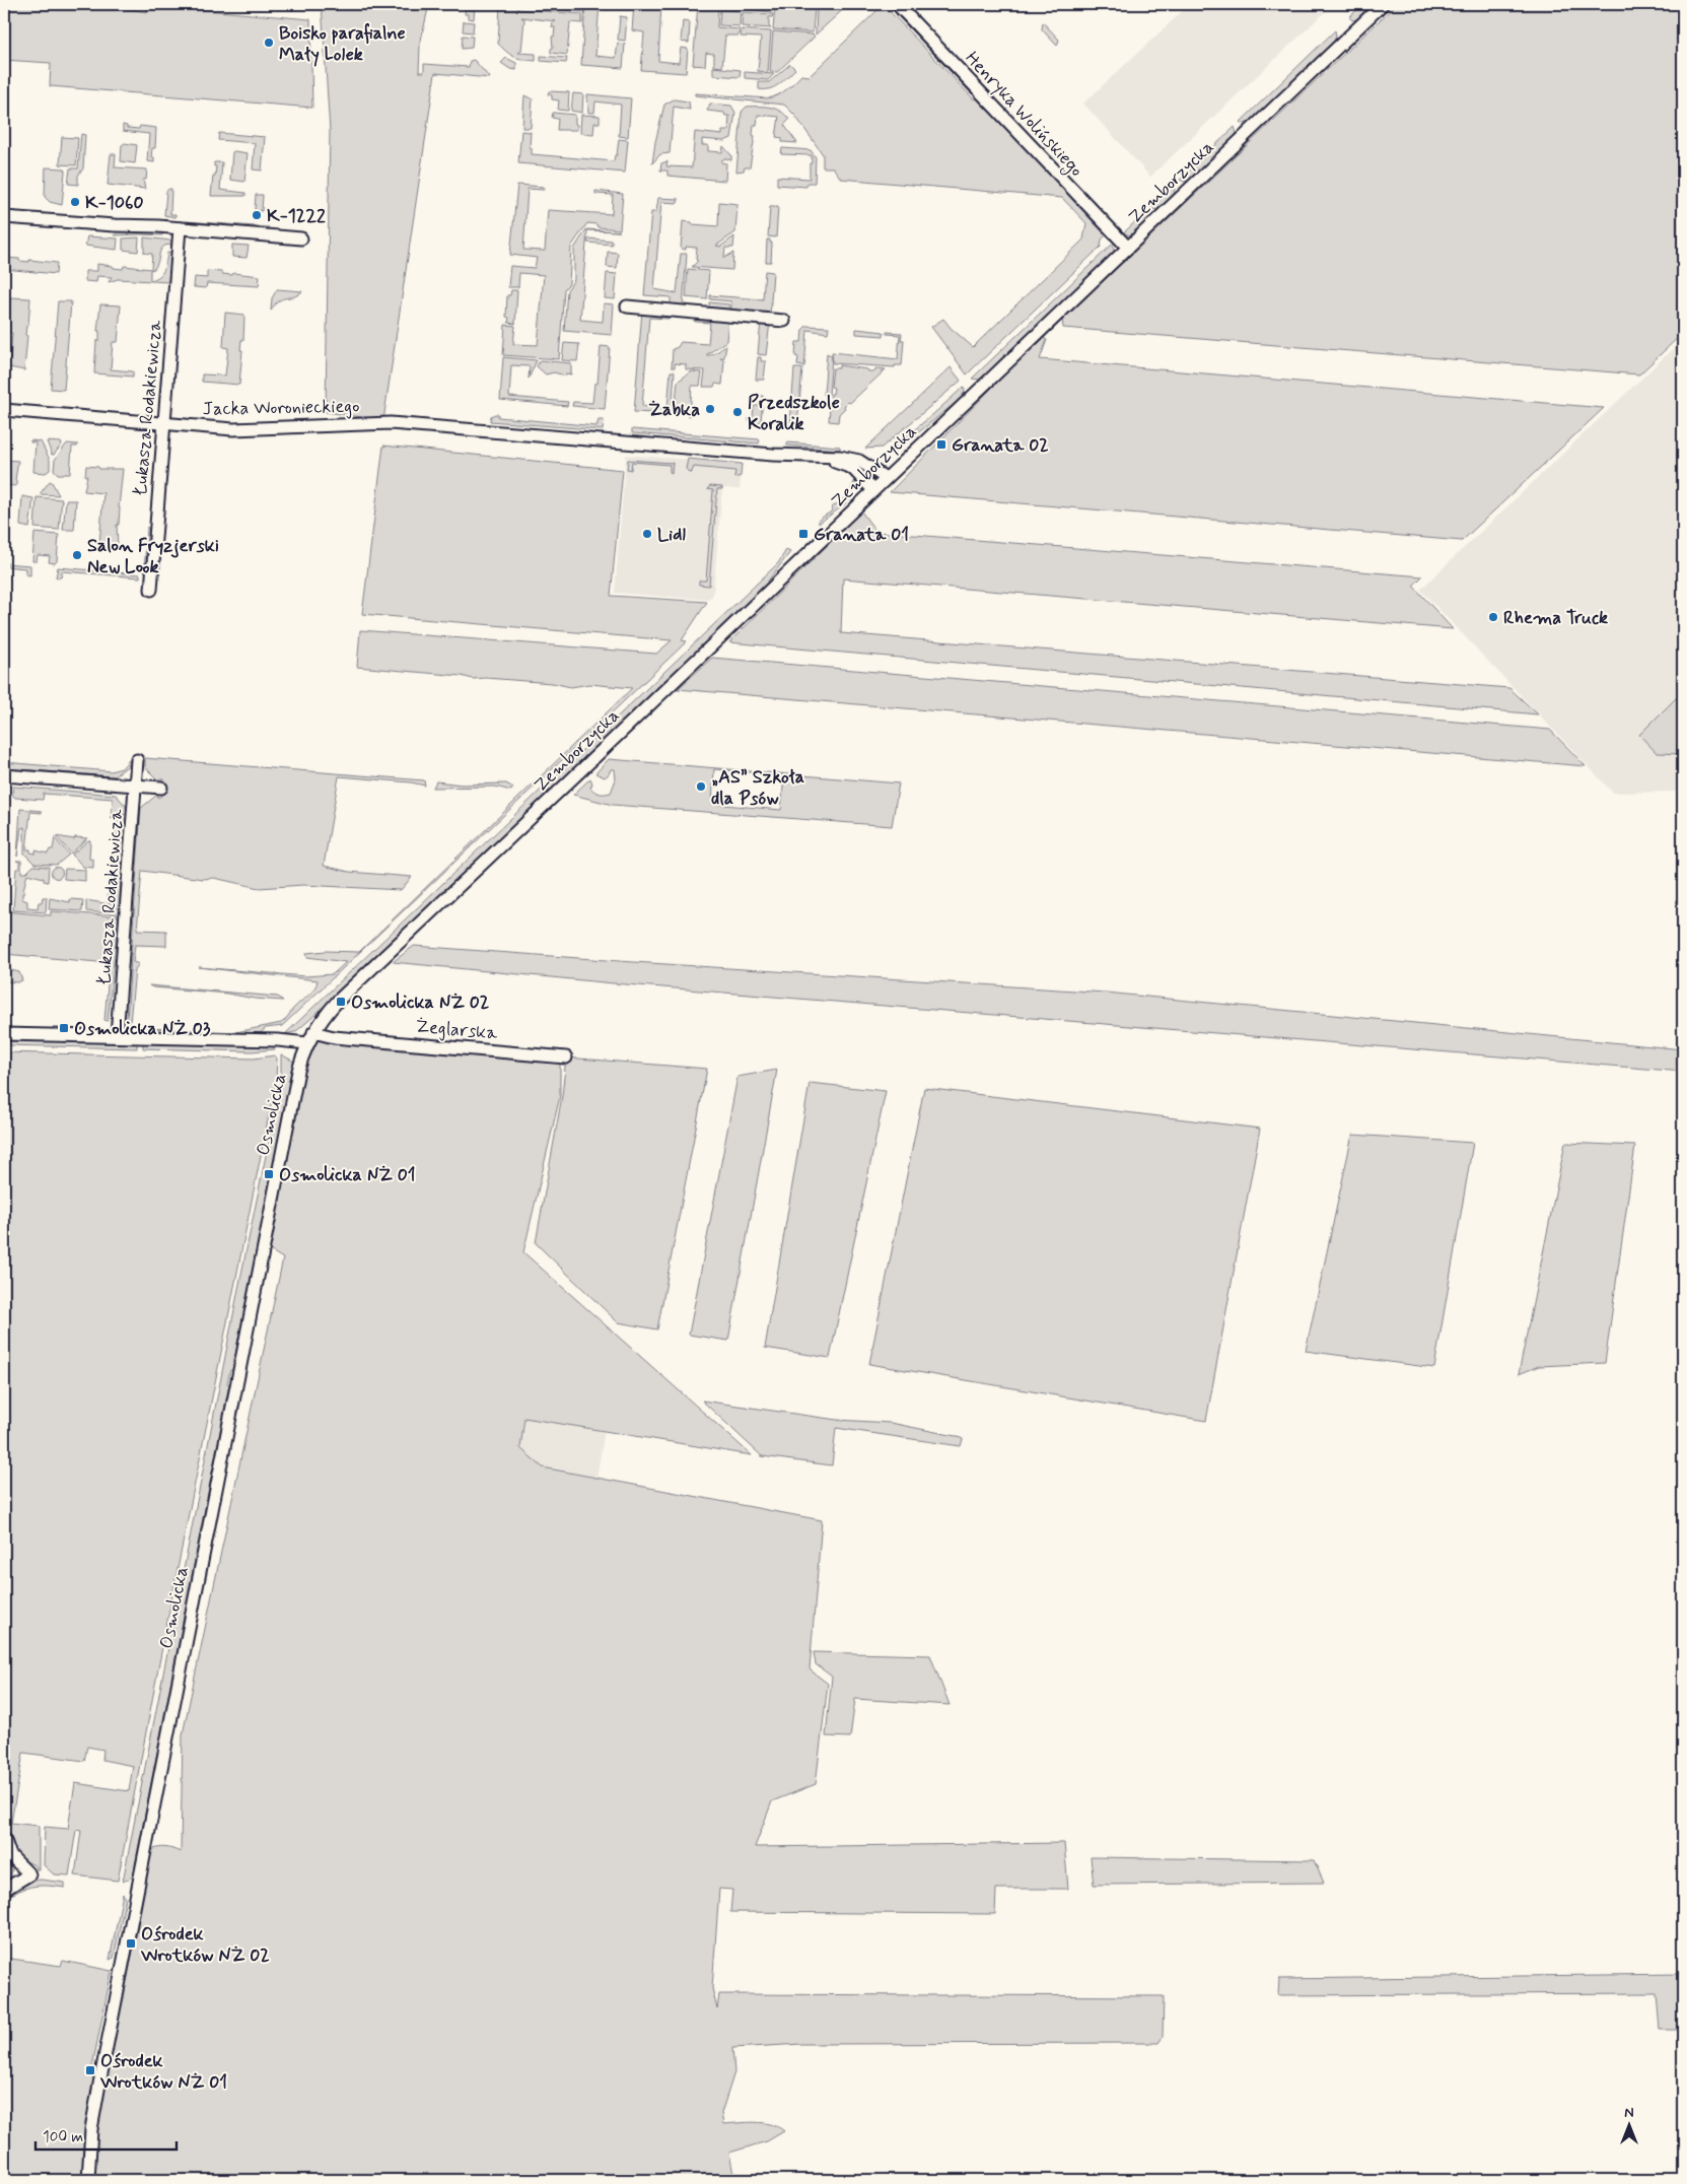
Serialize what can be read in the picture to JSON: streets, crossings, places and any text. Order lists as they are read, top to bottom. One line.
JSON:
{"streets":{"street":["Henryka Wolińskiego","Zemborzycka","Jacka Woronieckiego","Łukasza Rodakiewicza","Żeglarska","Osmolicka"]},"crossings":[["Henryka Wolińskiego","Zemborzycka"],["Zemborzycka","Żeglarska"],["Zemborzycka","Osmolicka"],["Jacka Woronieckiego","Łukasza Rodakiewicza"]],"places":{"other":["Boisko parafialne Mały Lolek","K-1060","K-1222","Żabka","Przedszkole Koralik","Lidl","Salon Fryzjerski New Look","Rhema Truck","„AS” Szkoła dla Psów"],"transit":["Granata 02","Granata 01","Osmolicka NŻ 02","Osmolicka NŻ 03","Osmolicka NŻ 01","Ośrodek Wrotków NŻ 02","Ośrodek Wrotków NŻ 01"]},"scale_bar":"100 m","north":"top"}
